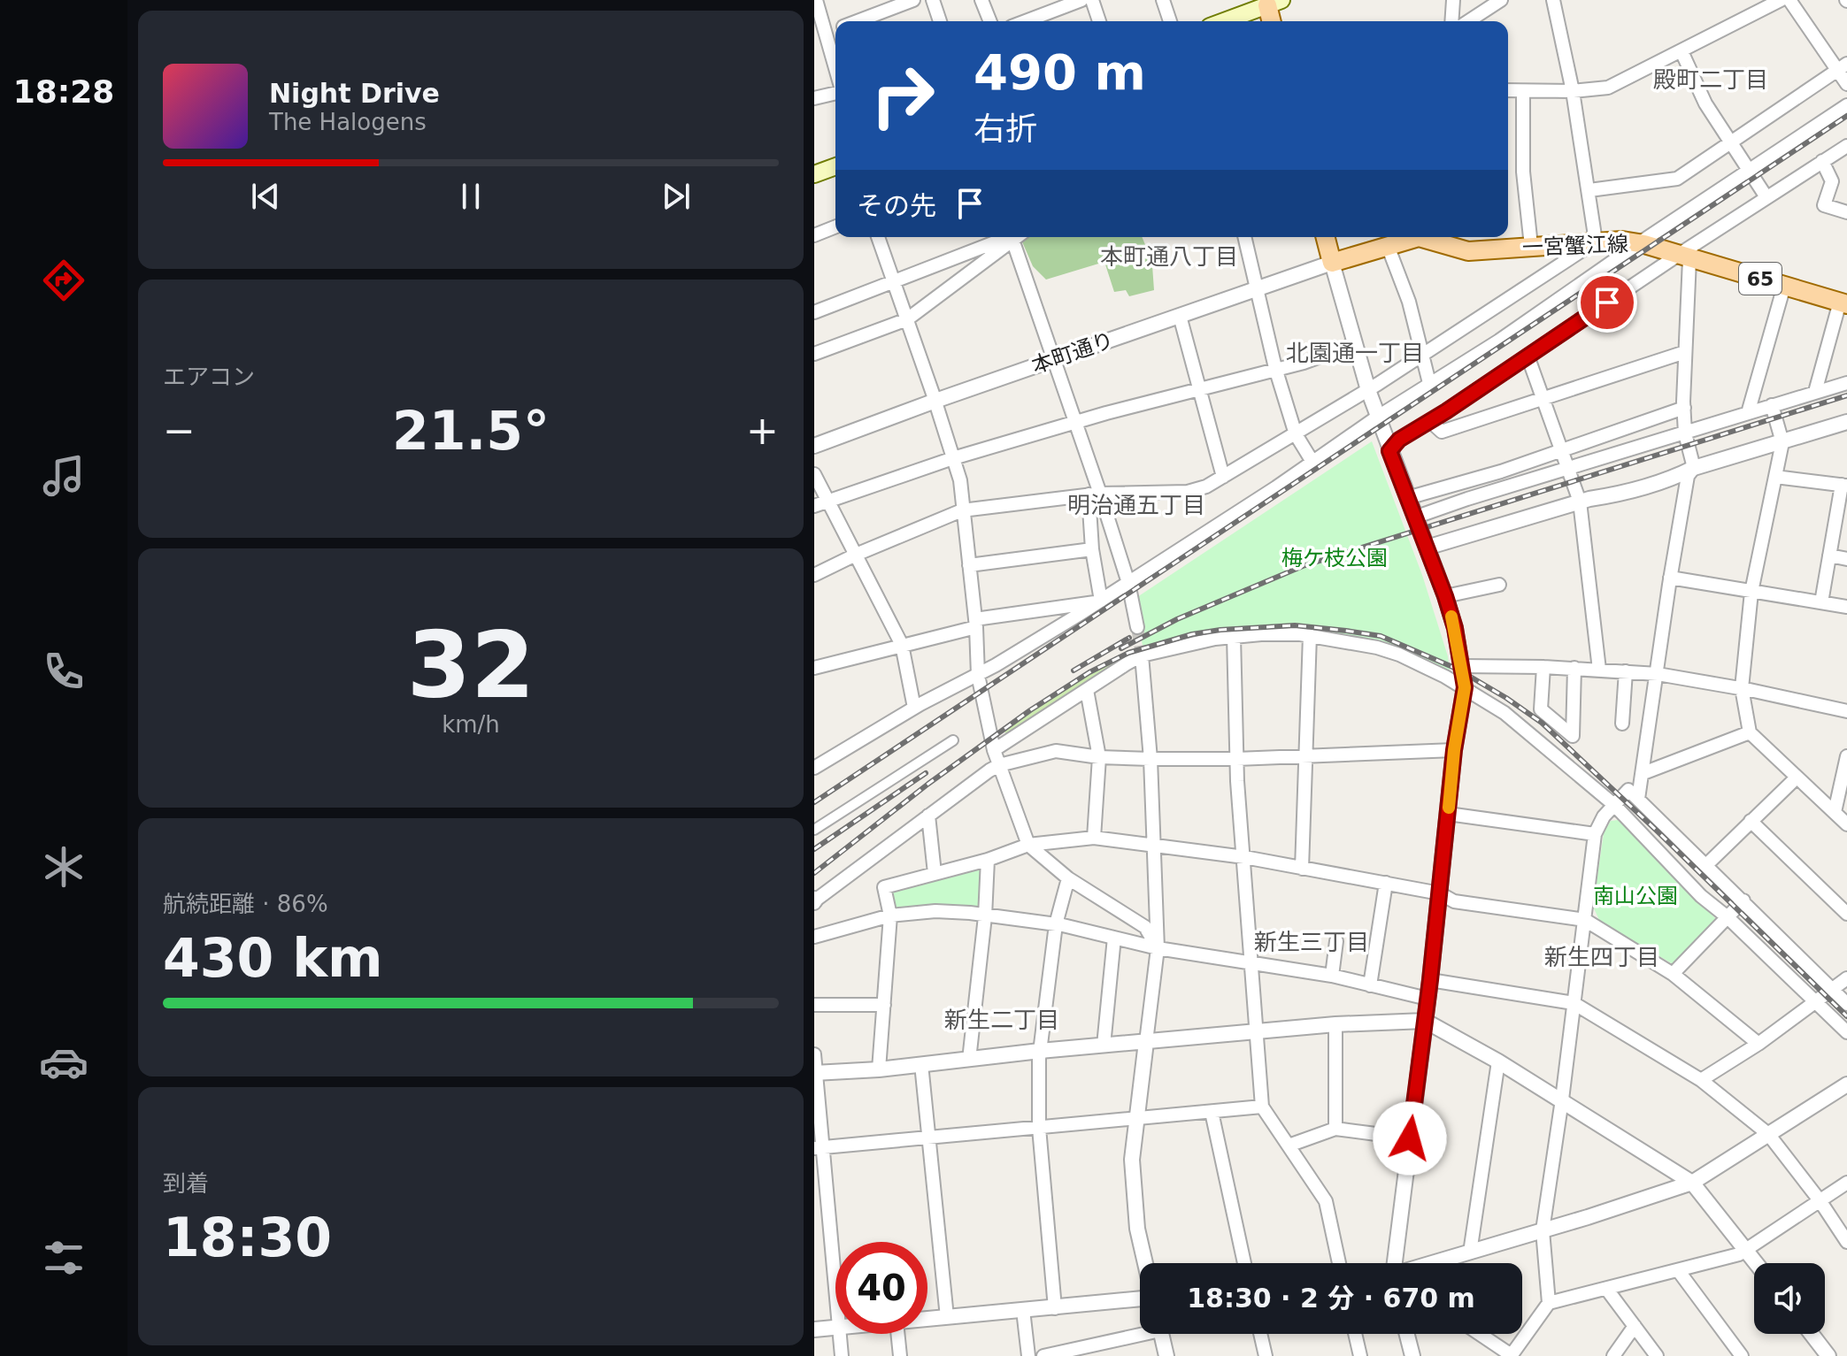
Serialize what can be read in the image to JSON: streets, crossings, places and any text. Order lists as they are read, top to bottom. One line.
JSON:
{"streets":{"main road":["一宮蟹江線","65"],"street":["本町通り"]},"crossings":[["一宮蟹江線","本町通り"]],"districts":["殿町二丁目","本町通八丁目","北園通一丁目","明治通五丁目","新生三丁目","新生四丁目","新生二丁目"],"parks":["梅ケ枝公園","南山公園"],"page":{"tabs":"18:28","turn":["490 m","右折"],"song":["Night Drive","The Halogens"],"then":"その先","tile":["エアコン",["32","km/h"],["航続距離 · 86%","430 km"],["到着","18:30"]],"heat":["−","21.5°","+"],"limit":"40","trip":"18:30 · 2 分 · 670 m"}}
